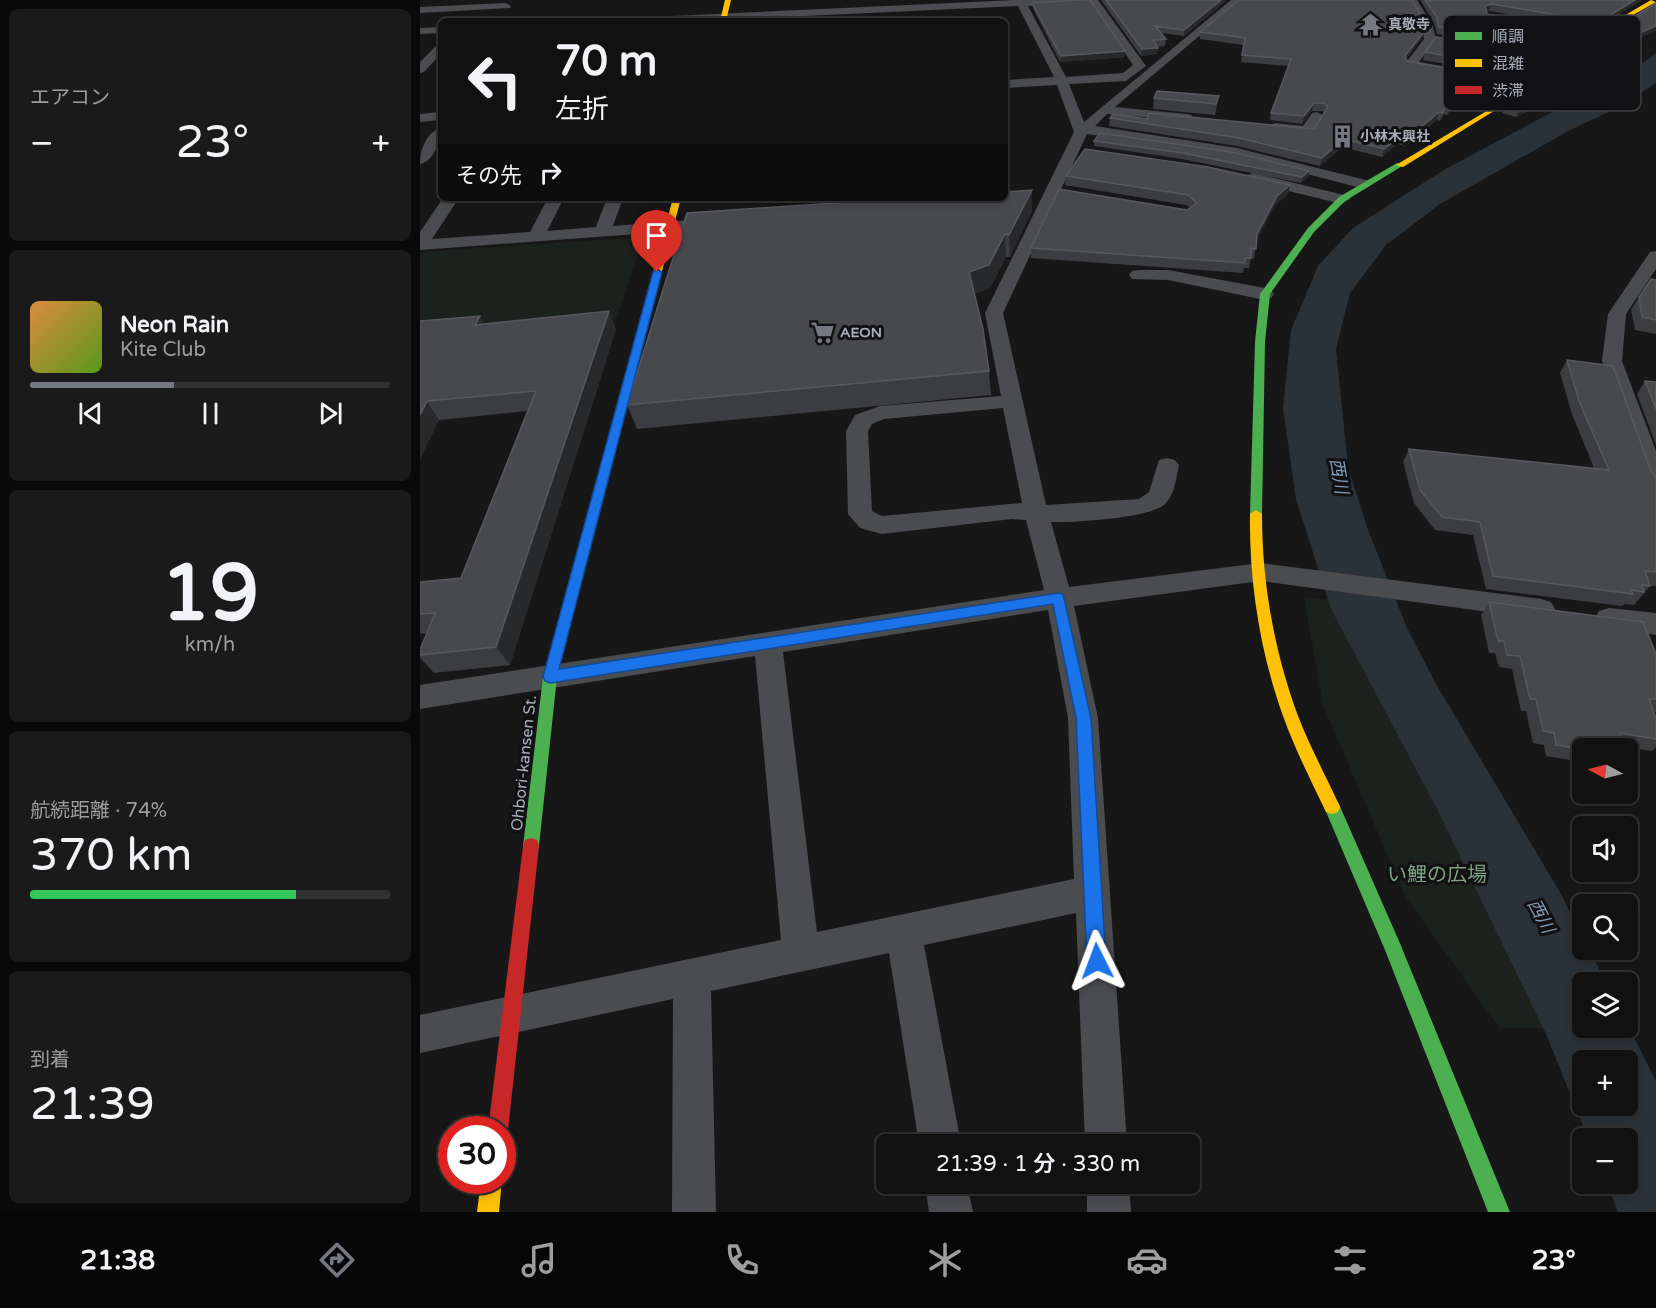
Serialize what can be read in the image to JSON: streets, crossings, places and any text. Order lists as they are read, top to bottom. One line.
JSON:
{"streets":{"street":["Ohbori-kansen St."]},"water":["西川"],"parks":["い鯉の広場"],"places":{"temple":["真敬寺"],"building":["小林木興社"],"supermarket":["AEON"]},"legend":["順調","混雑","渋滞"],"north":"left","page":{"tile":["エアコン",["19","km/h"],["航続距離 · 74%","370 km"],["到着","21:39"]],"turn":["70 m","左折"],"heat":["−","23°","+"],"then":"その先","song":["Neon Rain","Kite Club"],"map_buttons":["+","−"],"limit":"30","trip":"21:39 · 1 分 · 330 m","tabs":["21:38","23°"]}}
